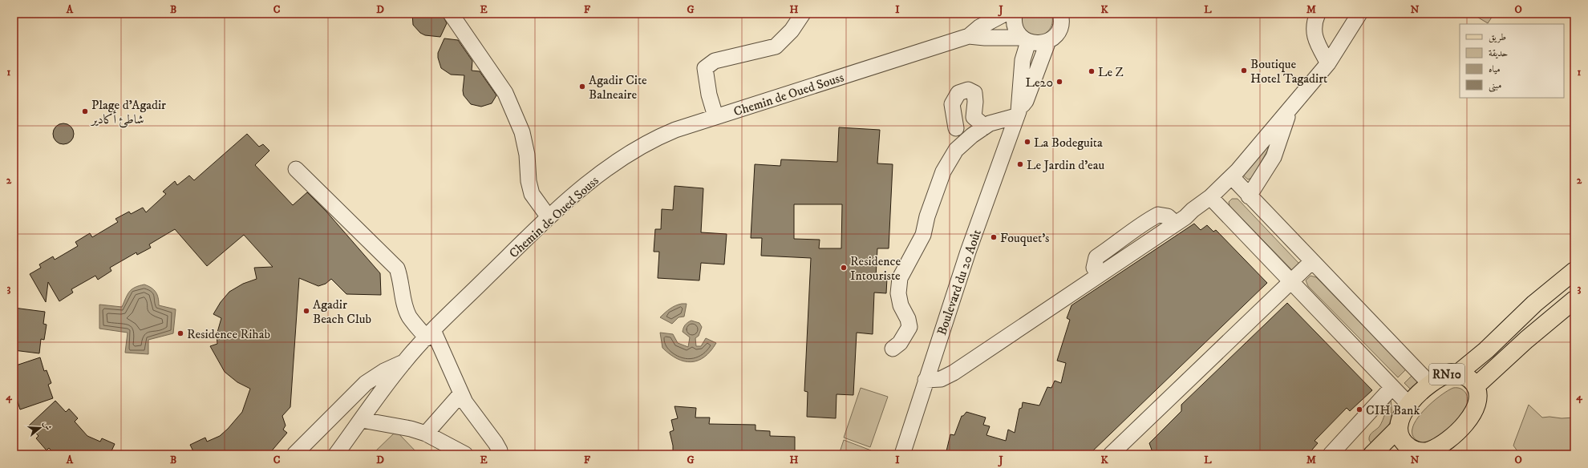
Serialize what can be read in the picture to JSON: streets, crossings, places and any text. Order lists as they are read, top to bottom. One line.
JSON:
{"streets":{"main road":["RN10"],"street":["Chemin de Oued Souss","Boulevard du 20 Août"]},"crossings":[["Chemin de Oued Souss","Boulevard du 20 Août"]],"places":["Boutique Hotel Tagadirt","Le Z","Le20","Agadir Cite Balneaire","Plage d'Agadir شاطئ أكادير","La Bodeguita","Le Jardin d'eau","Fouquet's","Residence Intouriste","Agadir Beach Club","Residence Rihab","CIH Bank"],"legend":["طريق","حديقة","مياه","مبنى"],"north":"right","grid":{"columns":["A","B","C","D","E","F","G","H","I","J","K","L","M","N","O"],"rows":["1","2","3","4"]}}
